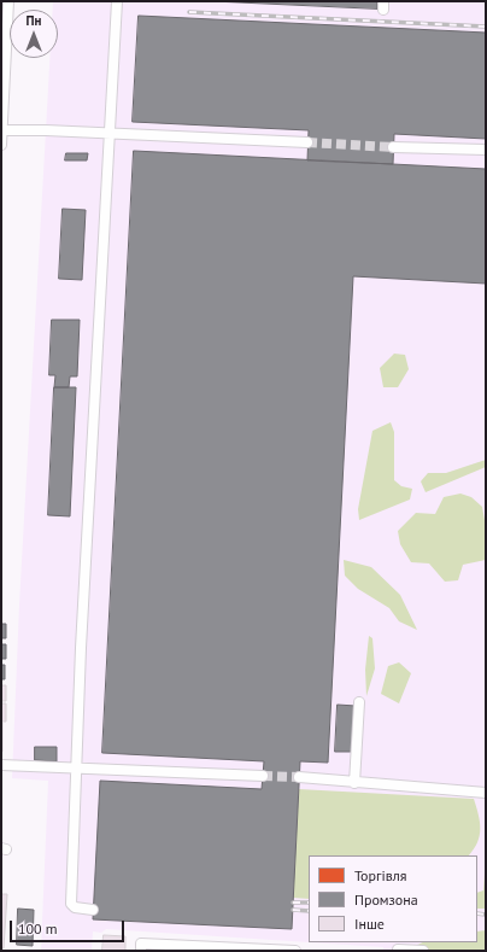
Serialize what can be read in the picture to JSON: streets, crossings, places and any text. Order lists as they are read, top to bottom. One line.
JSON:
{"legend":["Торгівля","Промзона","Інше"],"scale_bar":"100 m","north":"top"}
